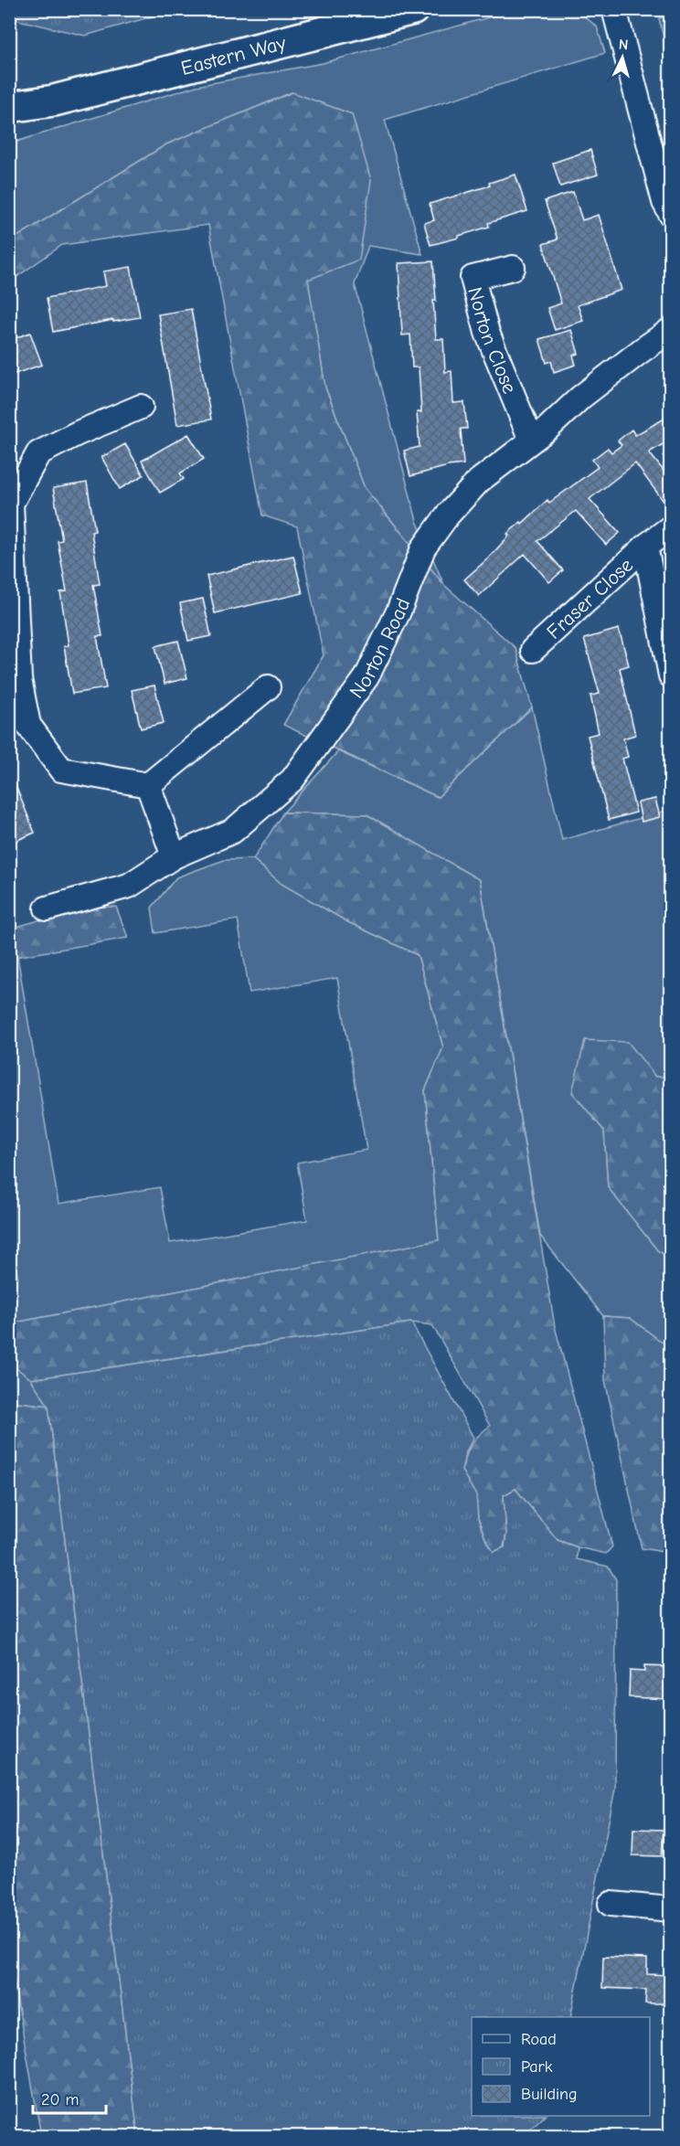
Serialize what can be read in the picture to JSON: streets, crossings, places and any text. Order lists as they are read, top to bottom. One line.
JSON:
{"streets":{"main road":["Eastern Way"],"street":["Norton Close","Fraser Close","Norton Road"]},"crossings":[["Norton Close","Norton Road"]],"legend":["Road","Park","Building"],"scale_bar":"20 m","north":"top"}
